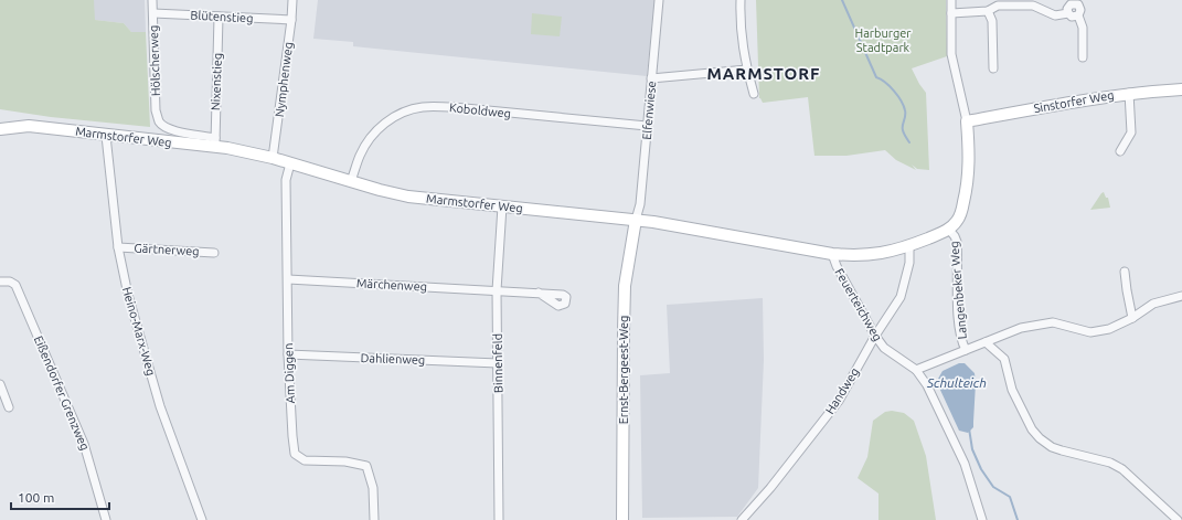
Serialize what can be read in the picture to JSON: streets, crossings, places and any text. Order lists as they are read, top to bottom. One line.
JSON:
{"streets":{"street":["Blütenstieg","Hölscherweg","Nymphenweg","Nixenstieg","Sinstorfer Weg","Koboldweg","Elfenwiese","Marmstorfer Weg","Gärtnerweg","Märchenweg","Langenbeker Weg","Feuerteichweg","Heino-Marx-Weg","Dahlienweg","Binnenfeld","Ernst-Bergeest-Weg","Am Diggen","Handweg","Eißendorfer Grenzweg"]},"crossings":[["Blütenstieg","Hölscherweg"],["Blütenstieg","Nymphenweg"],["Blütenstieg","Nixenstieg"],["Hölscherweg","Marmstorfer Weg"],["Nymphenweg","Marmstorfer Weg"],["Nixenstieg","Marmstorfer Weg"],["Sinstorfer Weg","Langenbeker Weg"],["Koboldweg","Elfenwiese"],["Koboldweg","Marmstorfer Weg"],["Elfenwiese","Marmstorfer Weg"],["Elfenwiese","Ernst-Bergeest-Weg"],["Marmstorfer Weg","Langenbeker Weg"],["Marmstorfer Weg","Feuerteichweg"],["Marmstorfer Weg","Heino-Marx-Weg"],["Marmstorfer Weg","Binnenfeld"],["Marmstorfer Weg","Ernst-Bergeest-Weg"],["Marmstorfer Weg","Am Diggen"],["Marmstorfer Weg","Handweg"],["Gärtnerweg","Heino-Marx-Weg"],["Märchenweg","Binnenfeld"],["Märchenweg","Am Diggen"],["Feuerteichweg","Handweg"],["Dahlienweg","Binnenfeld"],["Dahlienweg","Am Diggen"]],"districts":["MARMSTORF"],"water":["Schulteich"],"parks":["Harburger Stadtpark"],"scale_bar":"100 m"}
